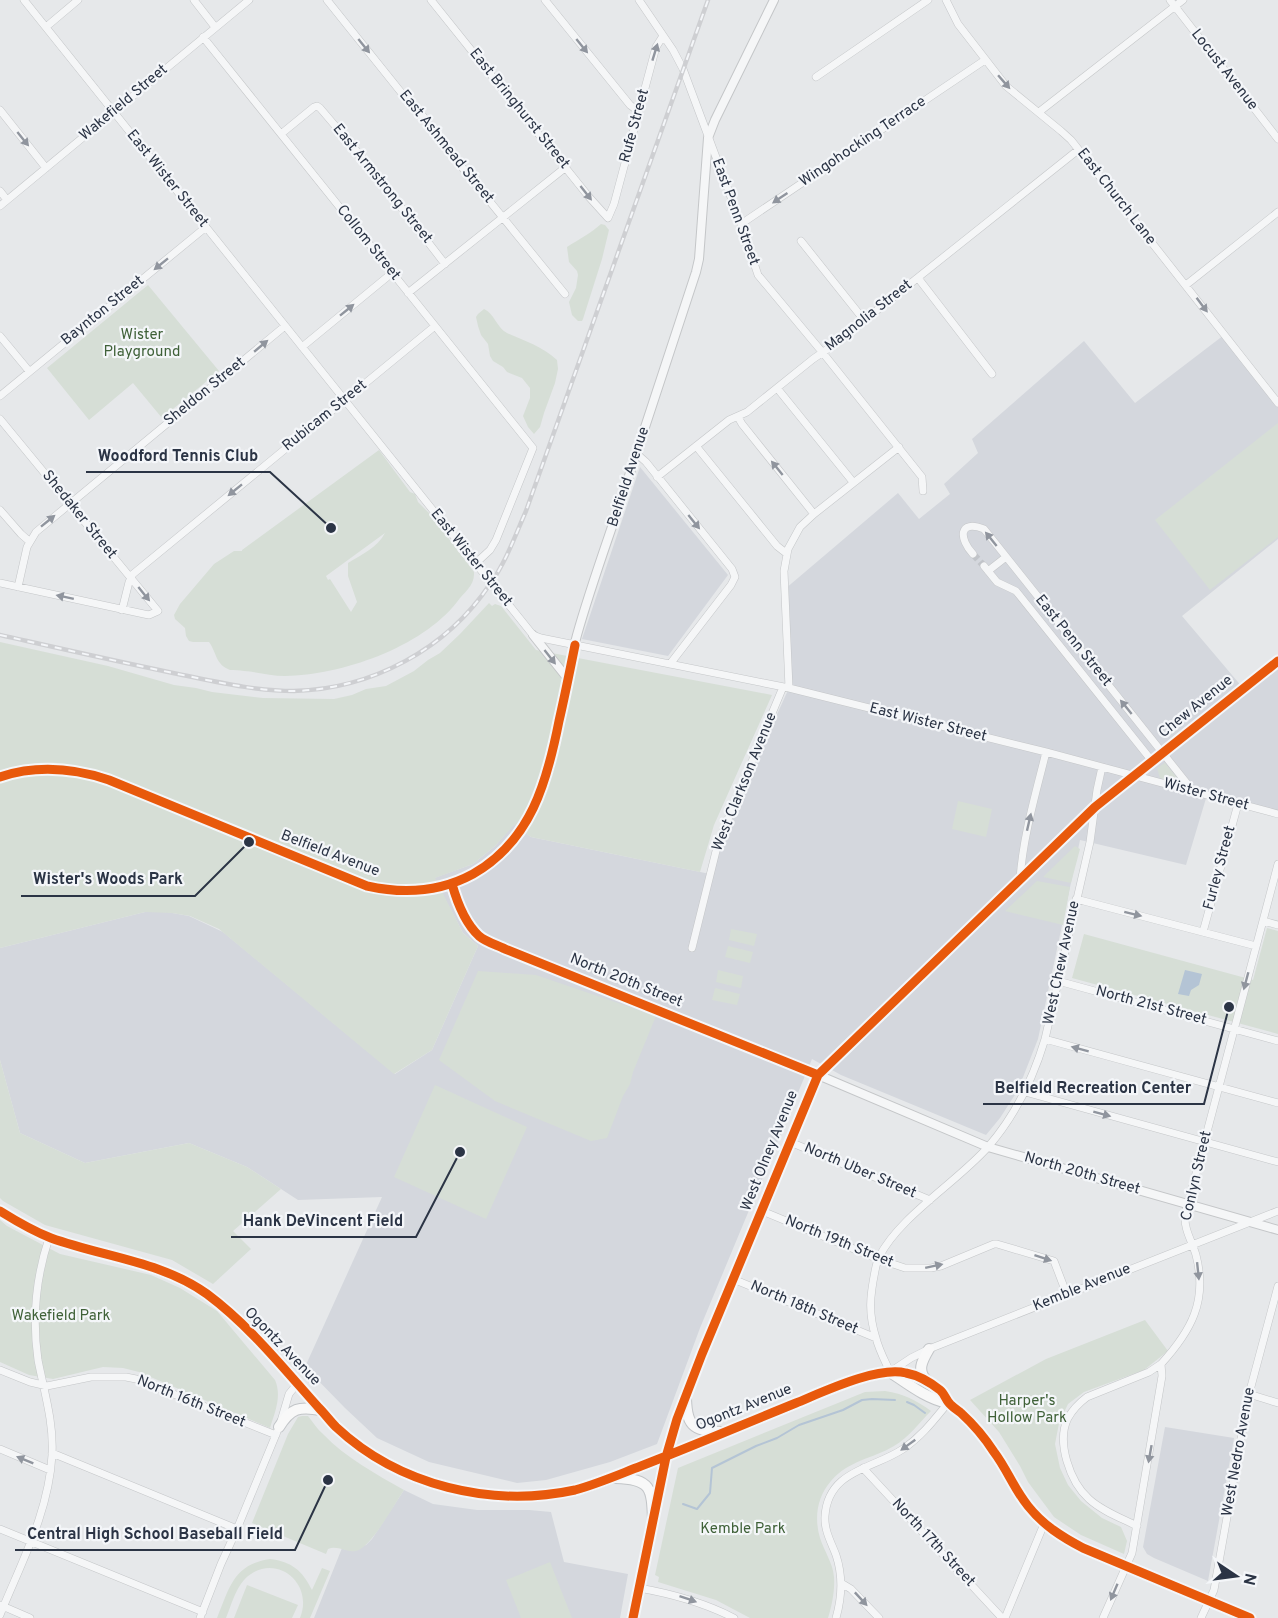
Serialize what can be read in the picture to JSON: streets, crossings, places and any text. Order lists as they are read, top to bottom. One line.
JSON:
{"streets":{"main road":["Ogontz Avenue"],"street":["Locust Avenue","Wakefield Street","East Bringhurst Street","Rufe Street","Wingohocking Terrace","East Ashmead Street","East Wister Street","East Armstrong Street","East Church Lane","East Penn Street","Collom Street","Baynton Street","Magnolia Street","Sheldon Street","Rubicam Street","Belfield Avenue","Shedaker Street","Chew Avenue","West Clarkson Avenue","Wister Street","Furley Street","West Chew Avenue","North 20th Street","North 21st Street","West Olney Avenue","North Uber Street","Conlyn Street","North 19th Street","Kemble Avenue","North 18th Street","North 16th Street","West Nedro Avenue","North 17th Street"]},"crossings":[["Wakefield Street","East Wister Street"],["Wakefield Street","Collom Street"],["East Bringhurst Street","Rufe Street"],["Rufe Street","East Penn Street"],["Wingohocking Terrace","East Church Lane"],["Wingohocking Terrace","East Penn Street"],["East Wister Street","Collom Street"],["East Wister Street","Baynton Street"],["East Wister Street","Sheldon Street"],["East Wister Street","Rubicam Street"],["East Wister Street","Belfield Avenue"],["East Wister Street","Chew Avenue"],["East Wister Street","West Clarkson Avenue"],["East Wister Street","Wister Street"],["East Wister Street","West Chew Avenue"],["East Wister Street","West Olney Avenue"],["East Armstrong Street","Collom Street"],["East Church Lane","Magnolia Street"],["East Penn Street","Magnolia Street"],["East Penn Street","Belfield Avenue"],["East Penn Street","Chew Avenue"],["East Penn Street","West Clarkson Avenue"],["East Penn Street","Wister Street"],["Collom Street","Rubicam Street"],["Sheldon Street","Shedaker Street"],["Rubicam Street","Shedaker Street"],["Belfield Avenue","North 20th Street"],["Chew Avenue","Wister Street"],["Chew Avenue","West Olney Avenue"],["Wister Street","Furley Street"],["Wister Street","West Olney Avenue"],["West Chew Avenue","North 20th Street"],["West Chew Avenue","North 21st Street"],["West Chew Avenue","West Olney Avenue"],["West Chew Avenue","North Uber Street"],["West Chew Avenue","North 19th Street"],["North 20th Street","West Olney Avenue"],["North 20th Street","Conlyn Street"],["North 20th Street","Kemble Avenue"],["North 21st Street","Conlyn Street"],["West Olney Avenue","North Uber Street"],["West Olney Avenue","North 19th Street"],["West Olney Avenue","North 18th Street"],["West Olney Avenue","Ogontz Avenue"],["Conlyn Street","Kemble Avenue"],["North 19th Street","Kemble Avenue"],["Kemble Avenue","Ogontz Avenue"],["Ogontz Avenue","West Nedro Avenue"]],"one_way":["Rufe Street","Wingohocking Terrace","East Ashmead Street","East Church Lane","Baynton Street","Sheldon Street","Rubicam Street","Conlyn Street","North 19th Street"],"parks":["Wister Playground","Wakefield Park","Harper's Hollow Park","Kemble Park"],"places":["Woodford Tennis Club","Wister's Woods Park","Belfield Recreation Center","Hank DeVincent Field","Central High School Baseball Field"],"north":"right"}
